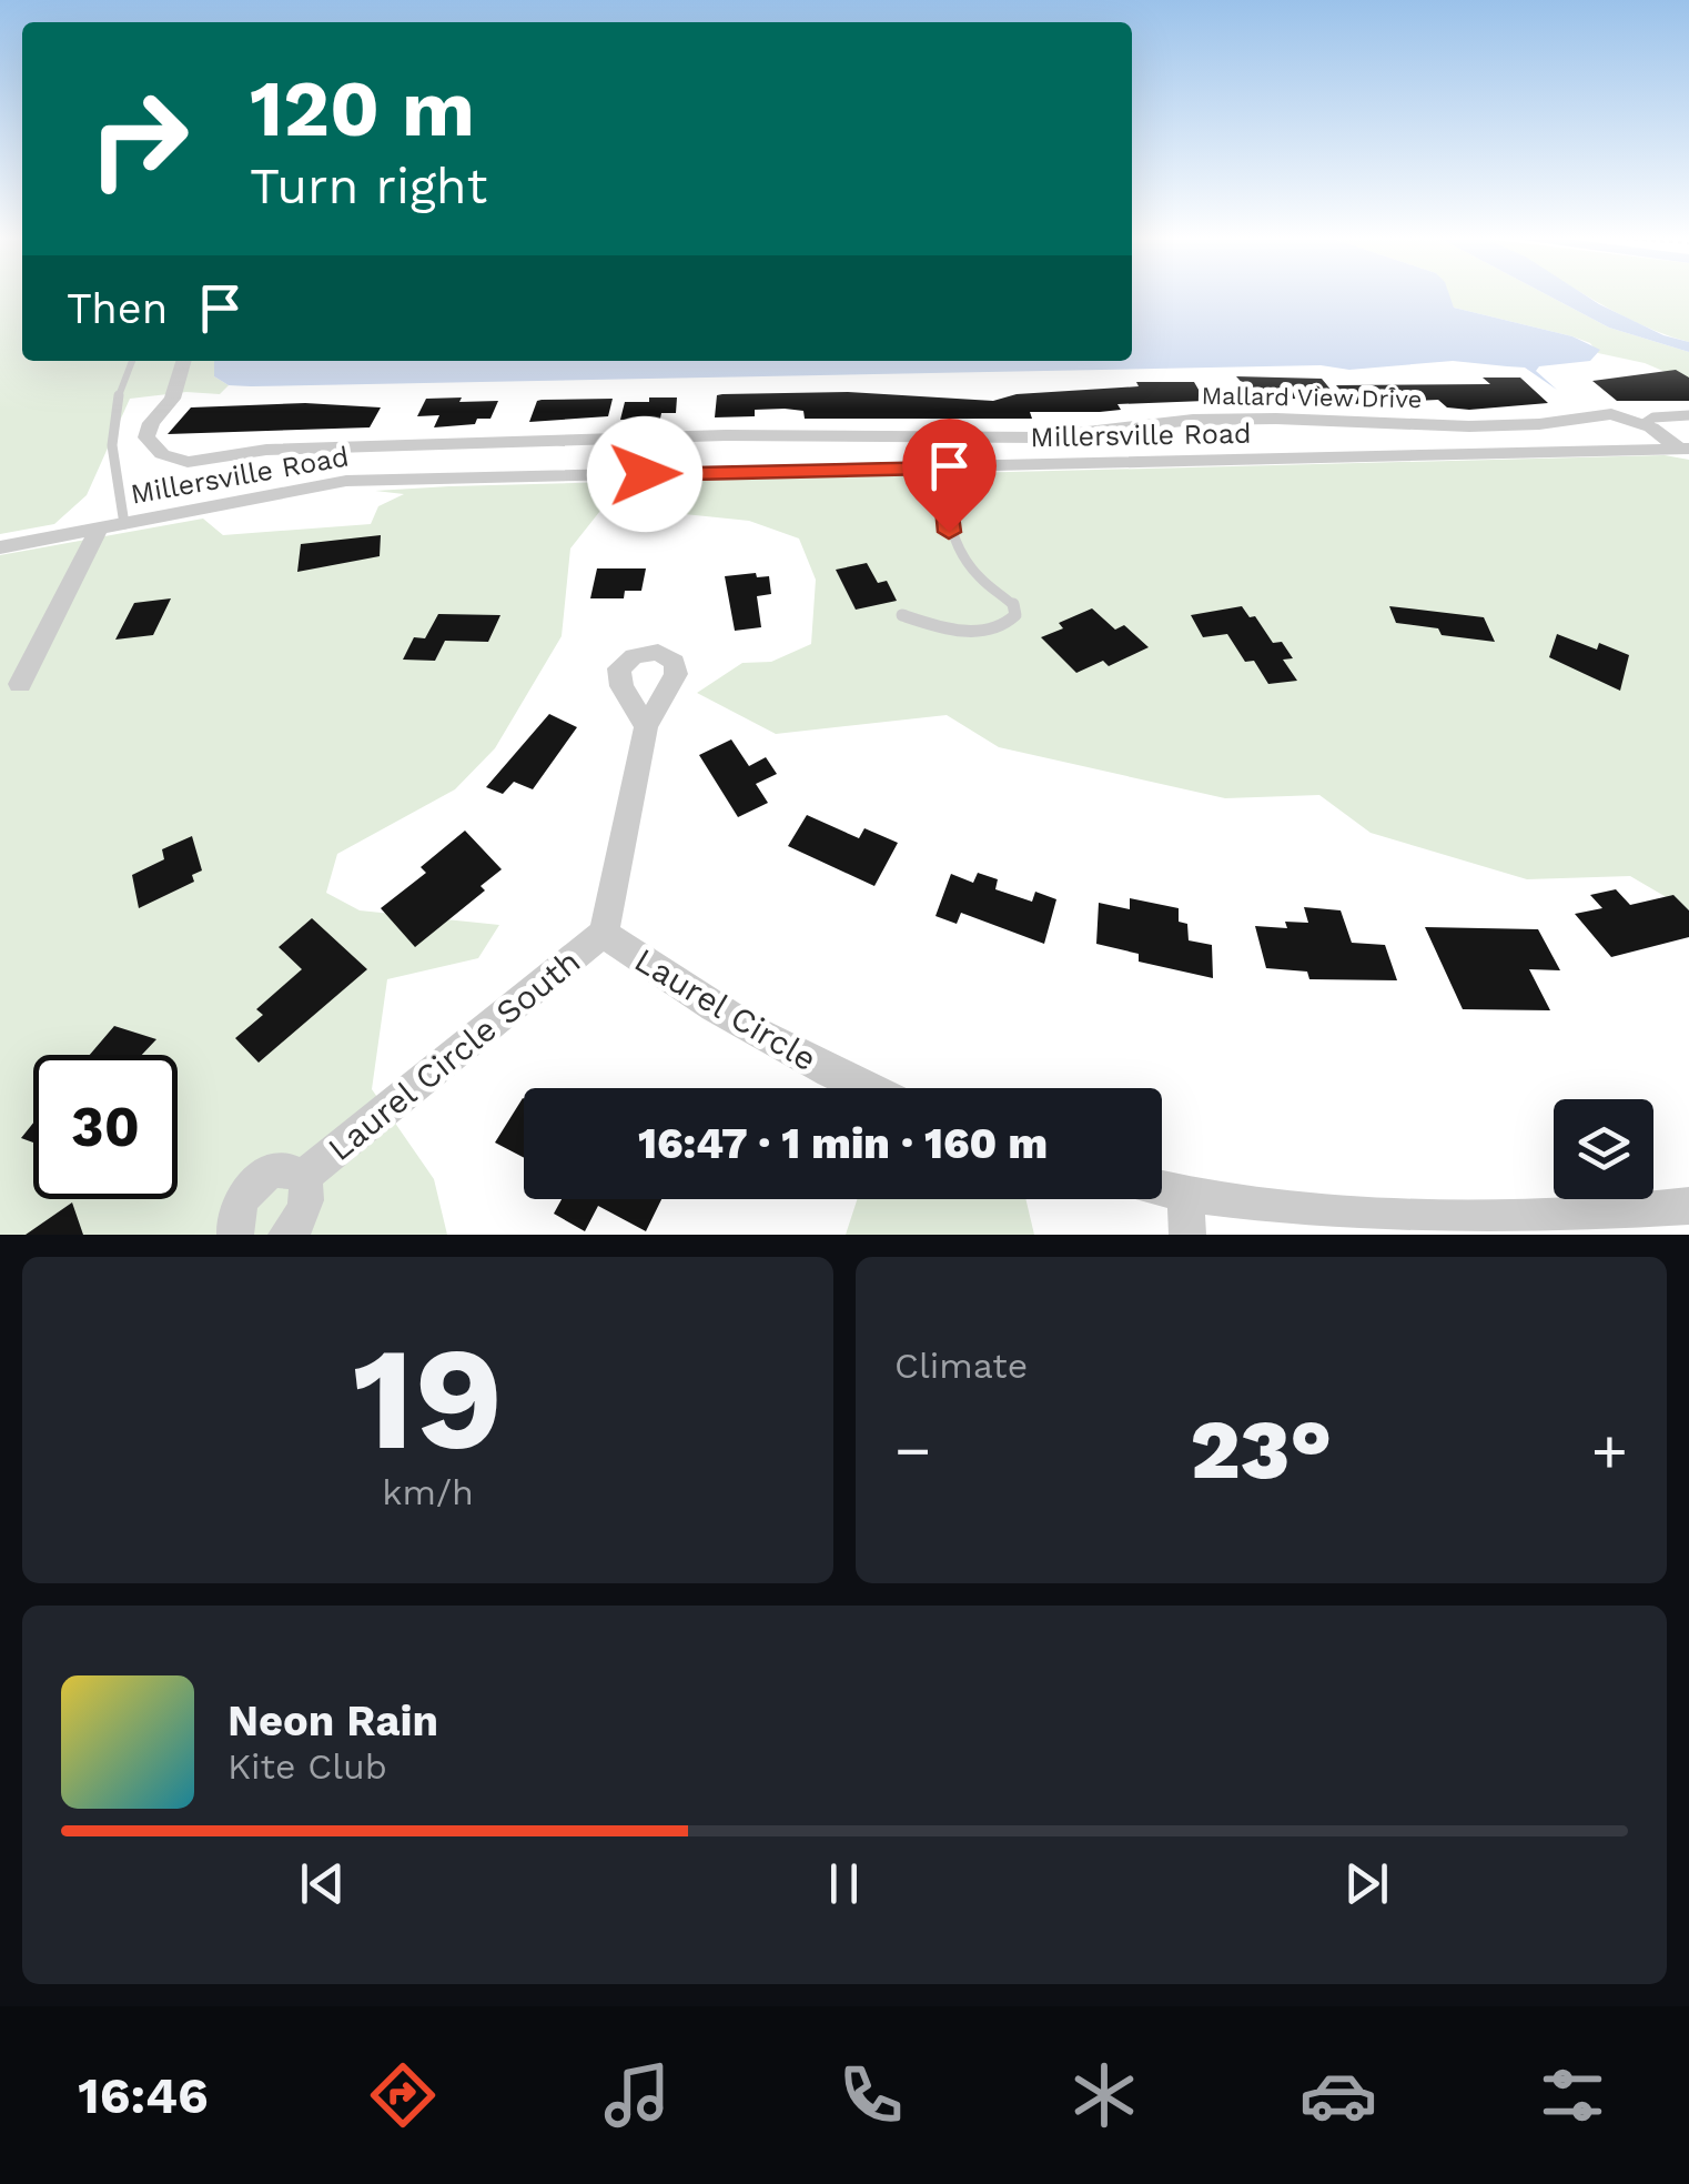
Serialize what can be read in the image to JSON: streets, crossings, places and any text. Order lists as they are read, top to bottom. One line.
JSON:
{"streets":{"street":["Mallard View Drive","Millersville Road","Laurel Circle","Laurel Circle South"]},"crossings":[["Mallard View Drive","Millersville Road"],["Laurel Circle","Laurel Circle South"]],"page":{"turn":["120 m","Turn right"],"then":"Then","limit":"30","trip":"16:47 · 1 min · 160 m","tile":[["19","km/h"],"Climate"],"heat":["−","23°","+"],"song":["Neon Rain","Kite Club"],"tabs":"16:46"}}
